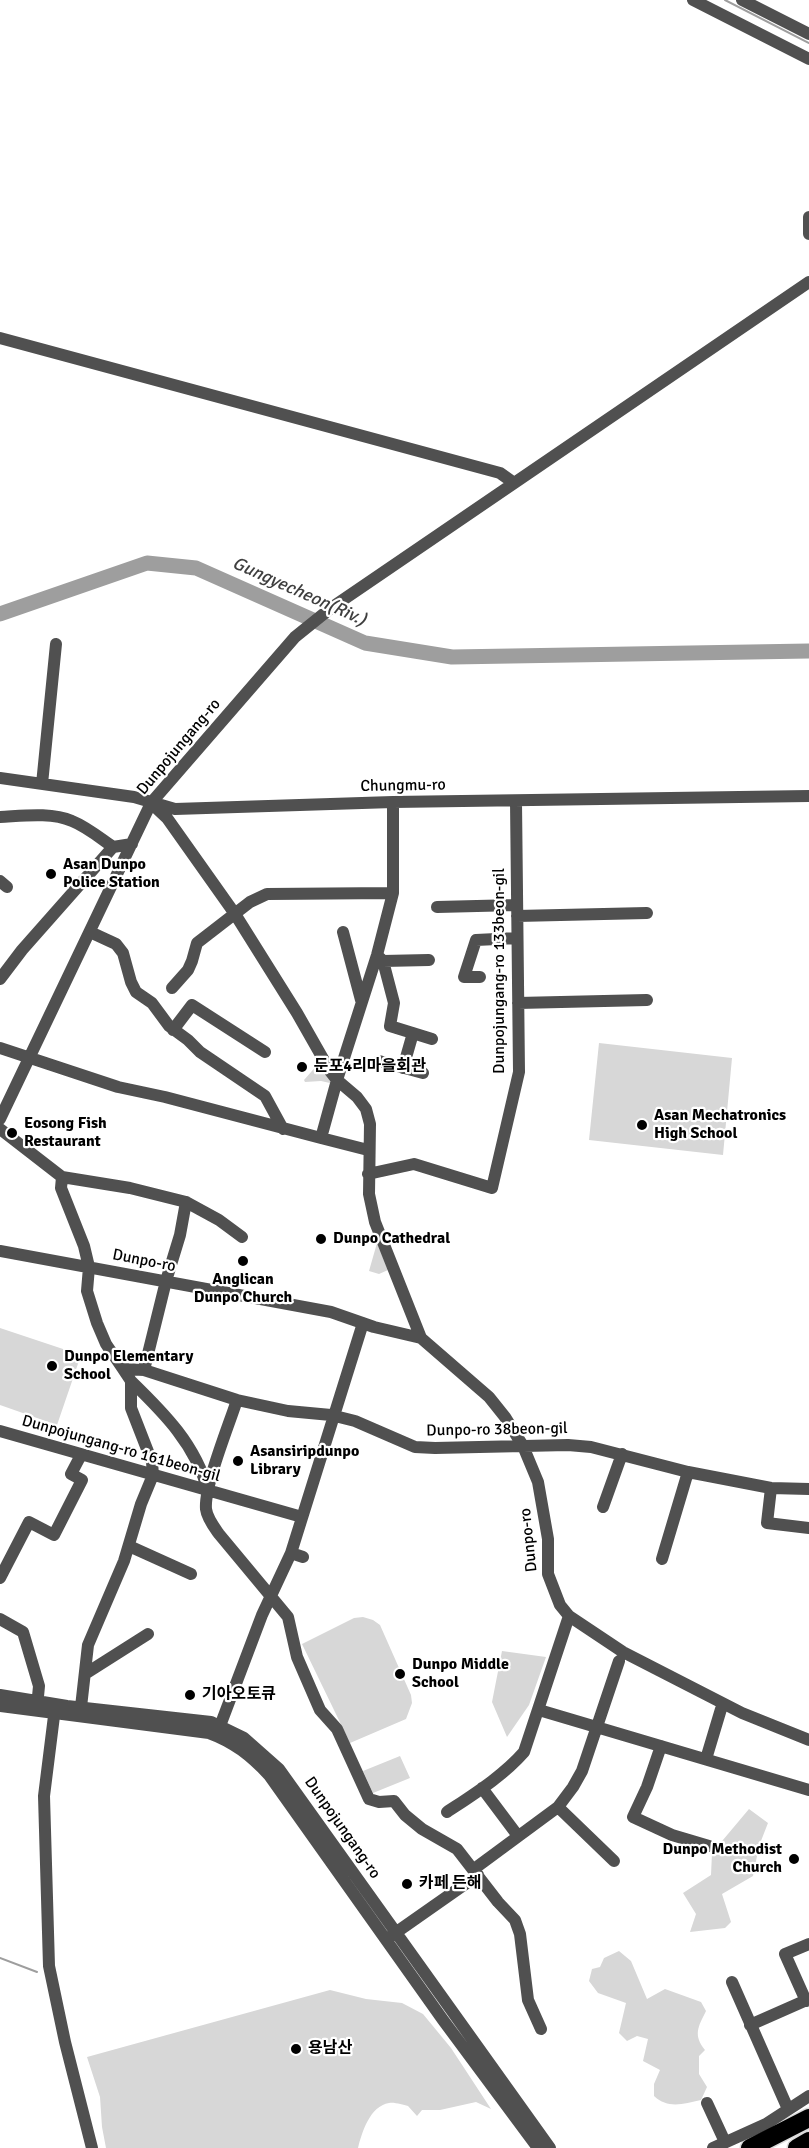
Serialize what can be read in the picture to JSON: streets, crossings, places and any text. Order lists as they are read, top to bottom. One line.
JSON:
{"streets":{"street":["Dunpojungang-ro","Chungmu-ro","Dunpojungang-ro 133beon-gil","Dunpo-ro","Dunpo-ro 38beon-gil","Dunpojungang-ro 161beon-gil"]},"crossings":[["Dunpojungang-ro","Chungmu-ro"],["Dunpojungang-ro","Dunpo-ro"],["Chungmu-ro","Dunpojungang-ro 133beon-gil"],["Chungmu-ro","Dunpo-ro"],["Dunpojungang-ro 133beon-gil","Dunpo-ro"],["Dunpo-ro","Dunpo-ro 38beon-gil"]],"water":["Gungyecheon(Riv.)"],"places":["Asan Dunpo Police Station","둔포4리마을회관","Asan Mechatronics High School","Eosong Fish Restaurant","Dunpo Cathedral","Anglican Dunpo Church","Dunpo Elementary School","Asansiripdunpo Library","Dunpo Middle School","기아오토큐","Dunpo Methodist Church","카페 든해","용남산"]}
